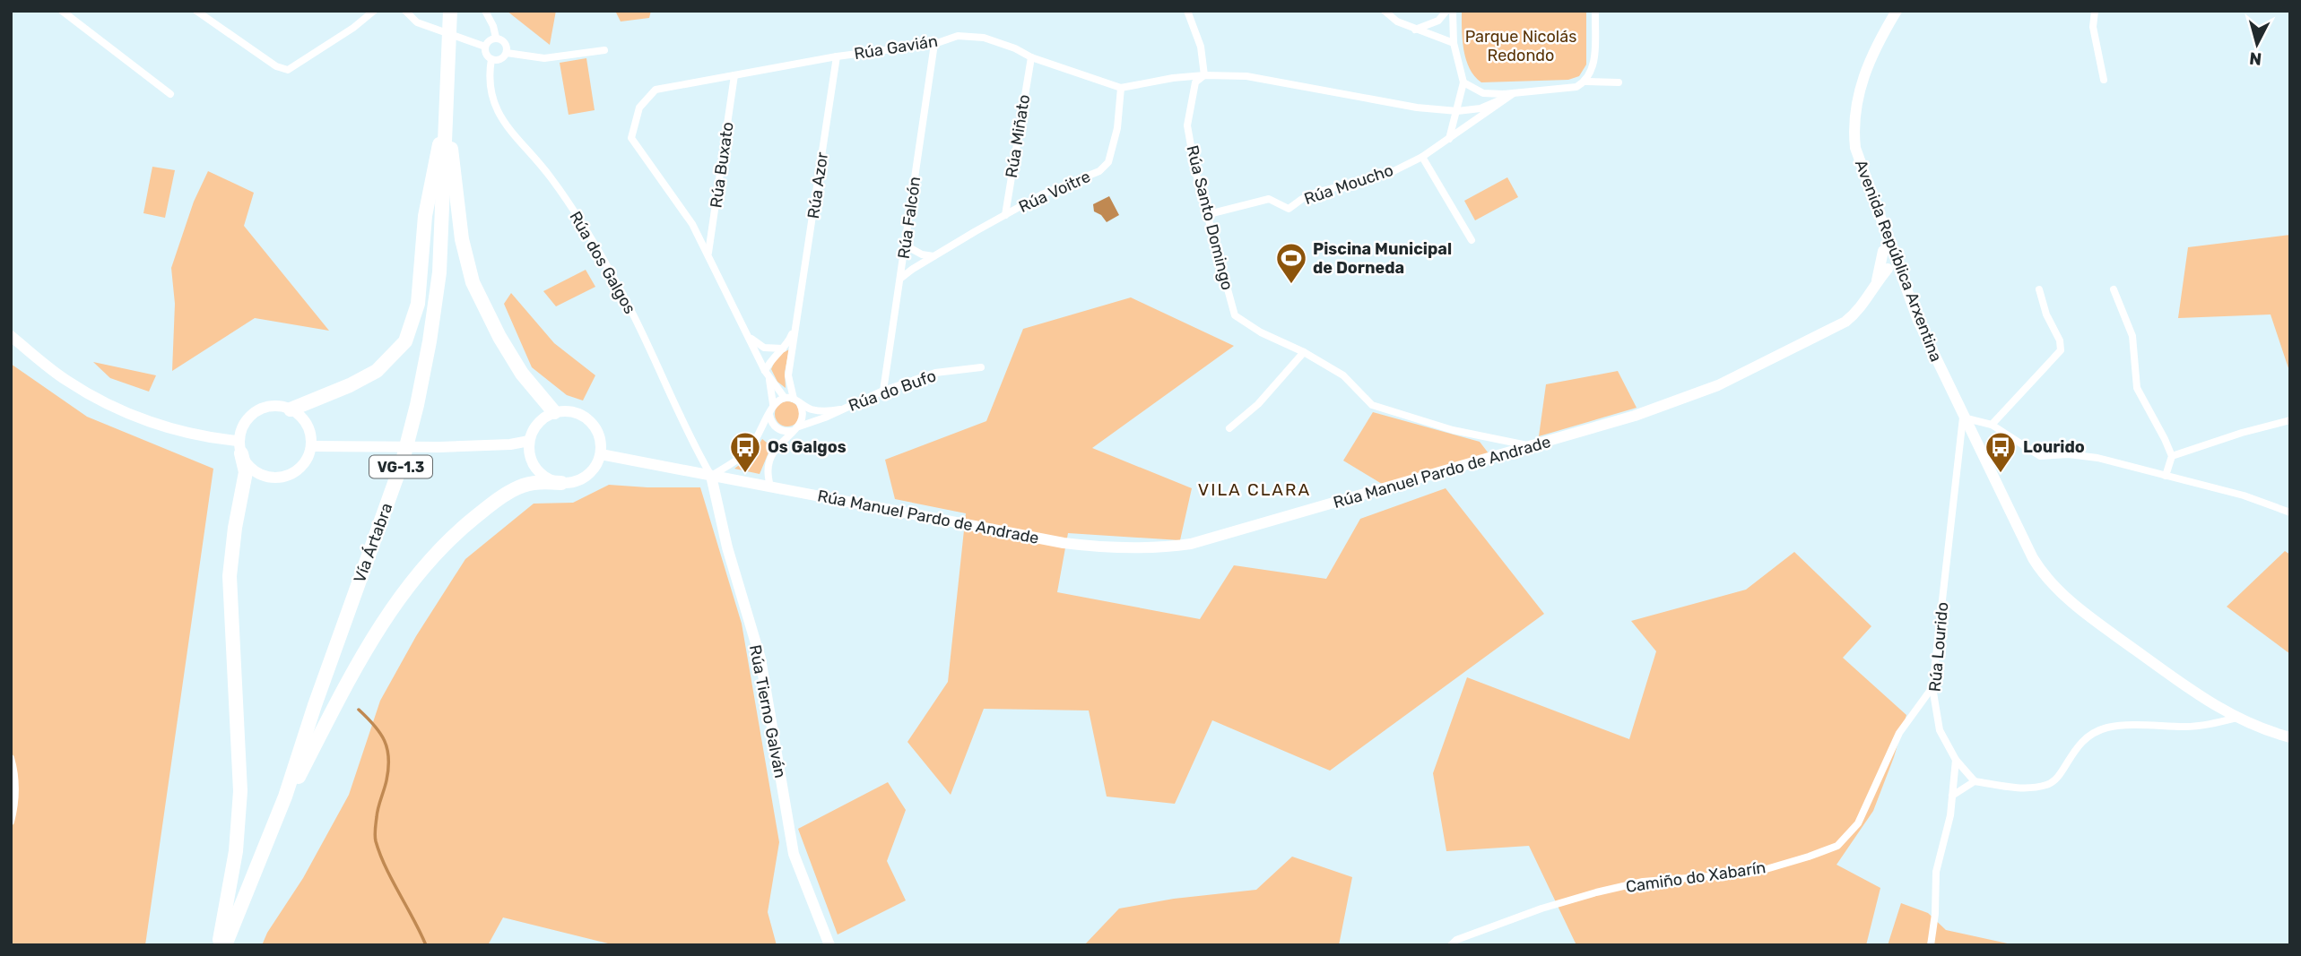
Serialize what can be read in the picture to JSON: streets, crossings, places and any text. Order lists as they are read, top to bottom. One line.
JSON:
{"streets":{"highway":["VG-1.3","Vía Ártabra"],"street":["Rúa Gavián","Rúa Miñato","Rúa Buxato","Rúa Moucho","Rúa Azor","Rúa Voitre","Rúa Falcón","Rúa Santo Domingo","Avenida República Arxentina","Rúa dos Galgos","Rúa do Bufo","Rúa Manuel Pardo de Andrade","Rúa Lourido","Rúa Tierno Galván","Camiño do Xabarín"]},"crossings":[["Rúa Gavián","Rúa Miñato"],["Rúa Gavián","Rúa Buxato"],["Rúa Gavián","Rúa Azor"],["Rúa Gavián","Rúa Voitre"],["Rúa Gavián","Rúa Falcón"],["Rúa Gavián","Rúa Santo Domingo"],["Rúa Gavián","Rúa do Bufo"],["Rúa Miñato","Rúa Voitre"],["Rúa Moucho","Rúa Santo Domingo"],["Rúa Azor","Rúa do Bufo"],["Rúa Voitre","Rúa Falcón"],["Rúa Falcón","Rúa do Bufo"],["Rúa Santo Domingo","Rúa Manuel Pardo de Andrade"],["Avenida República Arxentina","Rúa Manuel Pardo de Andrade"],["Avenida República Arxentina","Rúa Lourido"],["Rúa dos Galgos","Rúa Manuel Pardo de Andrade"],["Rúa dos Galgos","Rúa Tierno Galván"],["Rúa do Bufo","Rúa Manuel Pardo de Andrade"],["Rúa Manuel Pardo de Andrade","Rúa Tierno Galván"],["Rúa Lourido","Camiño do Xabarín"]],"districts":["VILA CLARA"],"parks":["Parque Nicolás Redondo"],"places":{"sports":["Piscina Municipal de Dorneda"],"bus stop":["Os Galgos","Lourido"]},"north":"bottom"}
